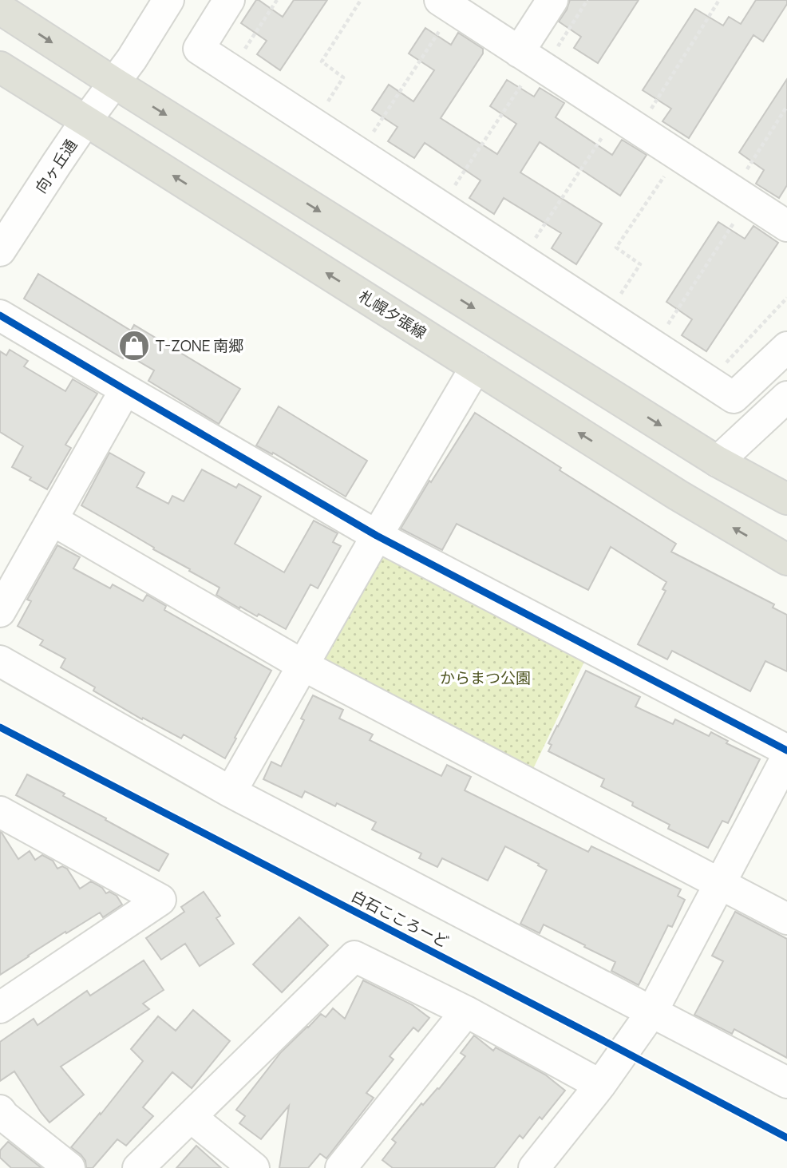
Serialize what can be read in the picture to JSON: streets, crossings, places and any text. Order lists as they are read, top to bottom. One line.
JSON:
{"streets":{"main road":["札幌夕張線"],"street":["向ヶ丘通"],"cycle path":["白石こころーど"]},"crossings":[["向ヶ丘通","札幌夕張線"]],"parks":["からまつ公園"],"places":{"shop":["T-ZONE 南郷"]}}
